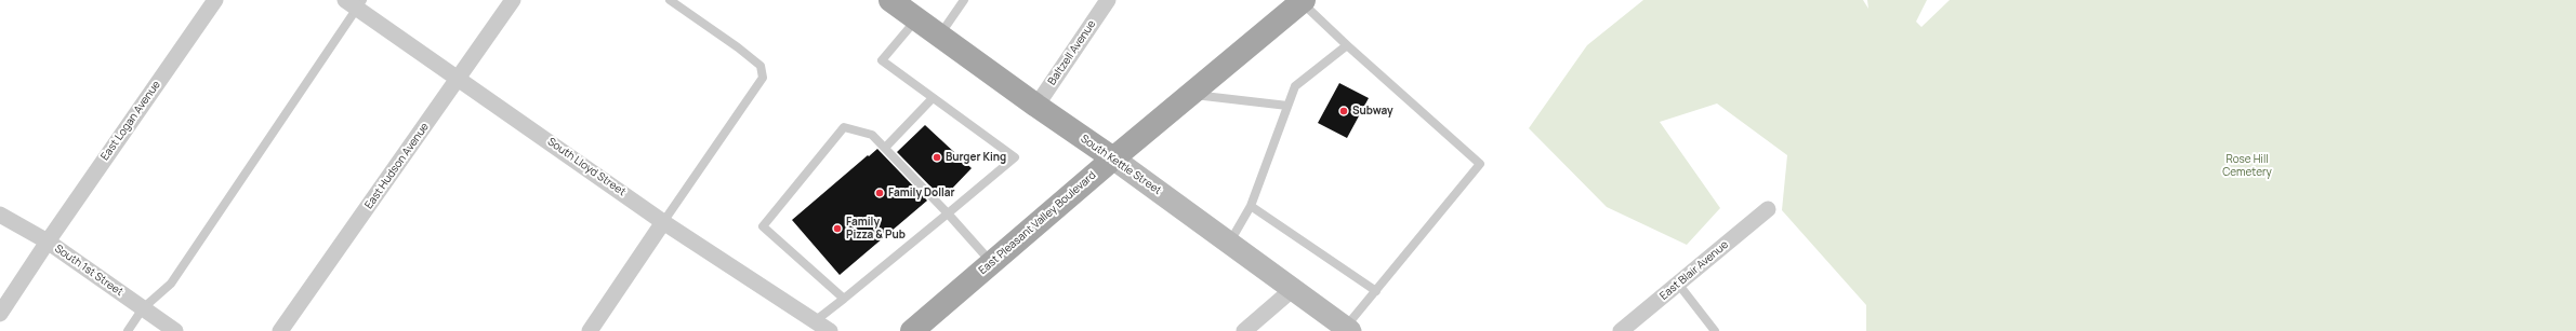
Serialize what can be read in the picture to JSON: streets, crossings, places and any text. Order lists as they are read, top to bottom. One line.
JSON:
{"streets":{"main road":["South Kettle Street","East Pleasant Valley Boulevard"],"street":["Baltzell Avenue","East Logan Avenue","East Hudson Avenue","South Lloyd Street","South 1st Street","East Blair Avenue"]},"crossings":[["Baltzell Avenue","South Kettle Street"],["East Logan Avenue","South 1st Street"],["South Kettle Street","East Pleasant Valley Boulevard"],["East Hudson Avenue","South Lloyd Street"]],"parks":["Rose Hill Cemetery"],"places":["Subway","Burger King","Family Dollar","Family Pizza & Pub"]}
